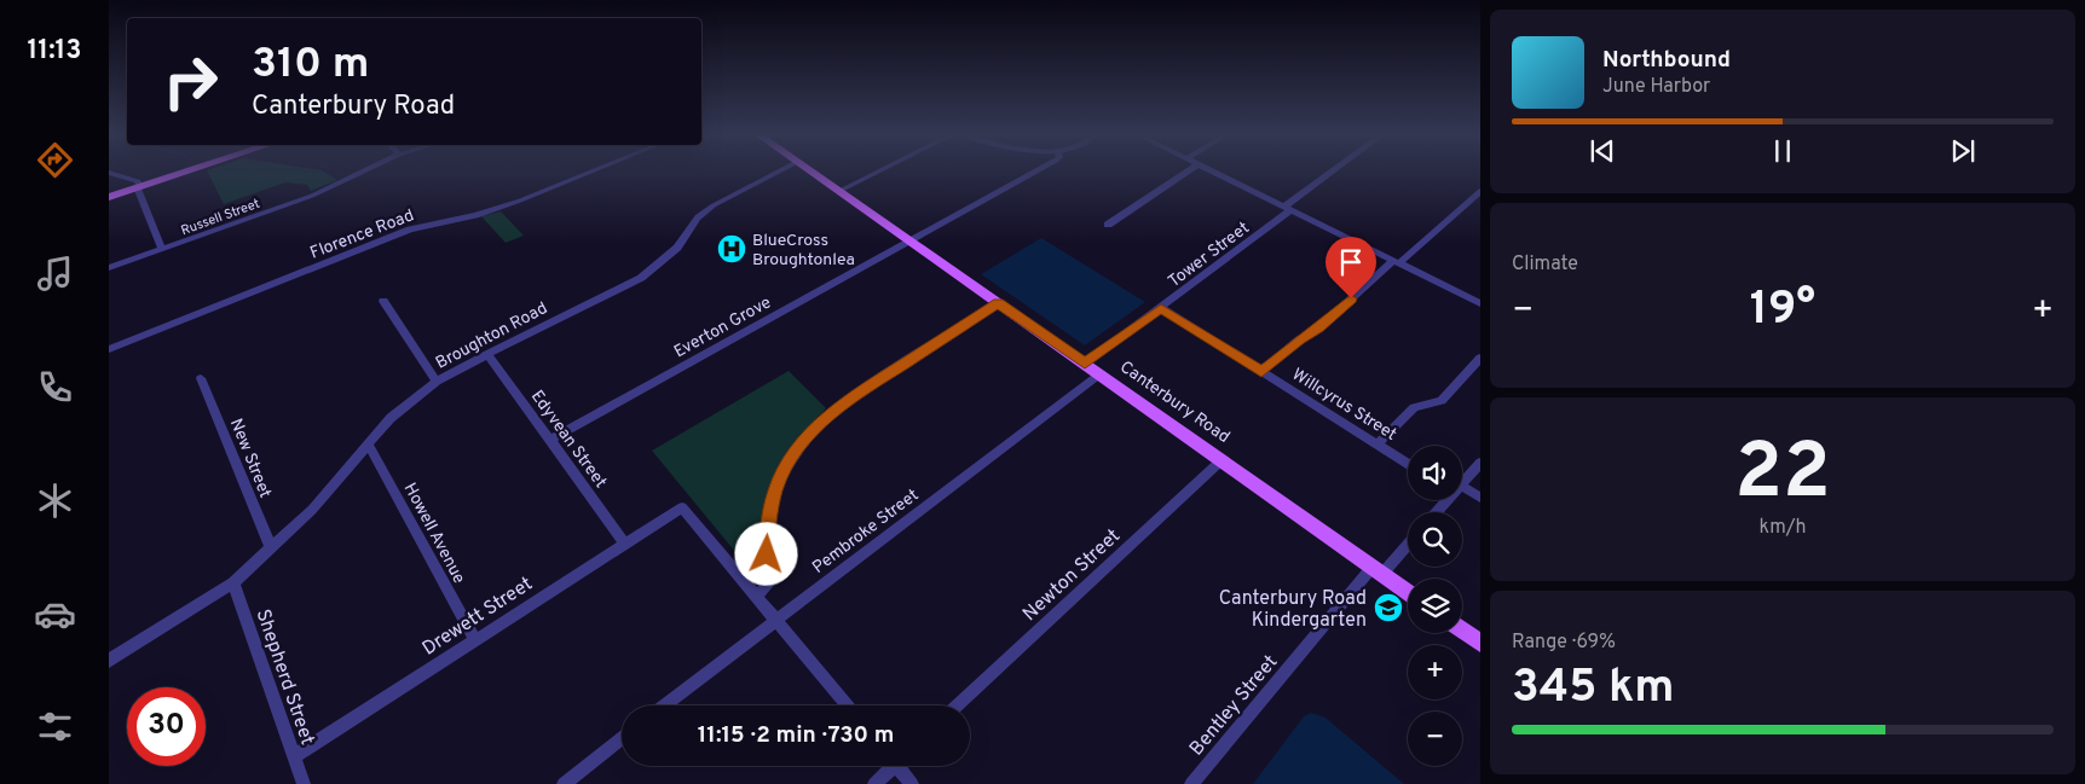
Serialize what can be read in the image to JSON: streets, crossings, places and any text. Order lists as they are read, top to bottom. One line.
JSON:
{"streets":{"main road":["Canterbury Road"],"street":["Russell Street","Florence Road","Tower Street","Everton Grove","Broughton Road","Willcyrus Street","Edyvean Street","New Street","Pembroke Street","Howell Avenue","Newton Street","Drewett Street","Shepherd Street","Bentley Street"]},"crossings":[["Tower Street","Canterbury Road"],["Tower Street","Willcyrus Street"],["Everton Grove","Canterbury Road"],["Everton Grove","Edyvean Street"],["Broughton Road","Edyvean Street"],["Broughton Road","New Street"],["Broughton Road","Howell Avenue"],["Broughton Road","Shepherd Street"],["Canterbury Road","Pembroke Street"],["Canterbury Road","Newton Street"],["Canterbury Road","Bentley Street"],["Edyvean Street","Drewett Street"],["Howell Avenue","Drewett Street"],["Drewett Street","Shepherd Street"]],"places":{"hospital":["BlueCross Broughtonlea"],"school or university":["Canterbury Road Kindergarten"]},"page":{"tabs":"11:13","turn":["310 m","Canterbury Road"],"song":["Northbound","June Harbor"],"tile":["Climate",["22","km/h"],["Range · 69%","345 km"]],"heat":["−","19°","+"],"map_buttons":["+","−"],"limit":"30","trip":"11:15 · 2 min · 730 m"}}
